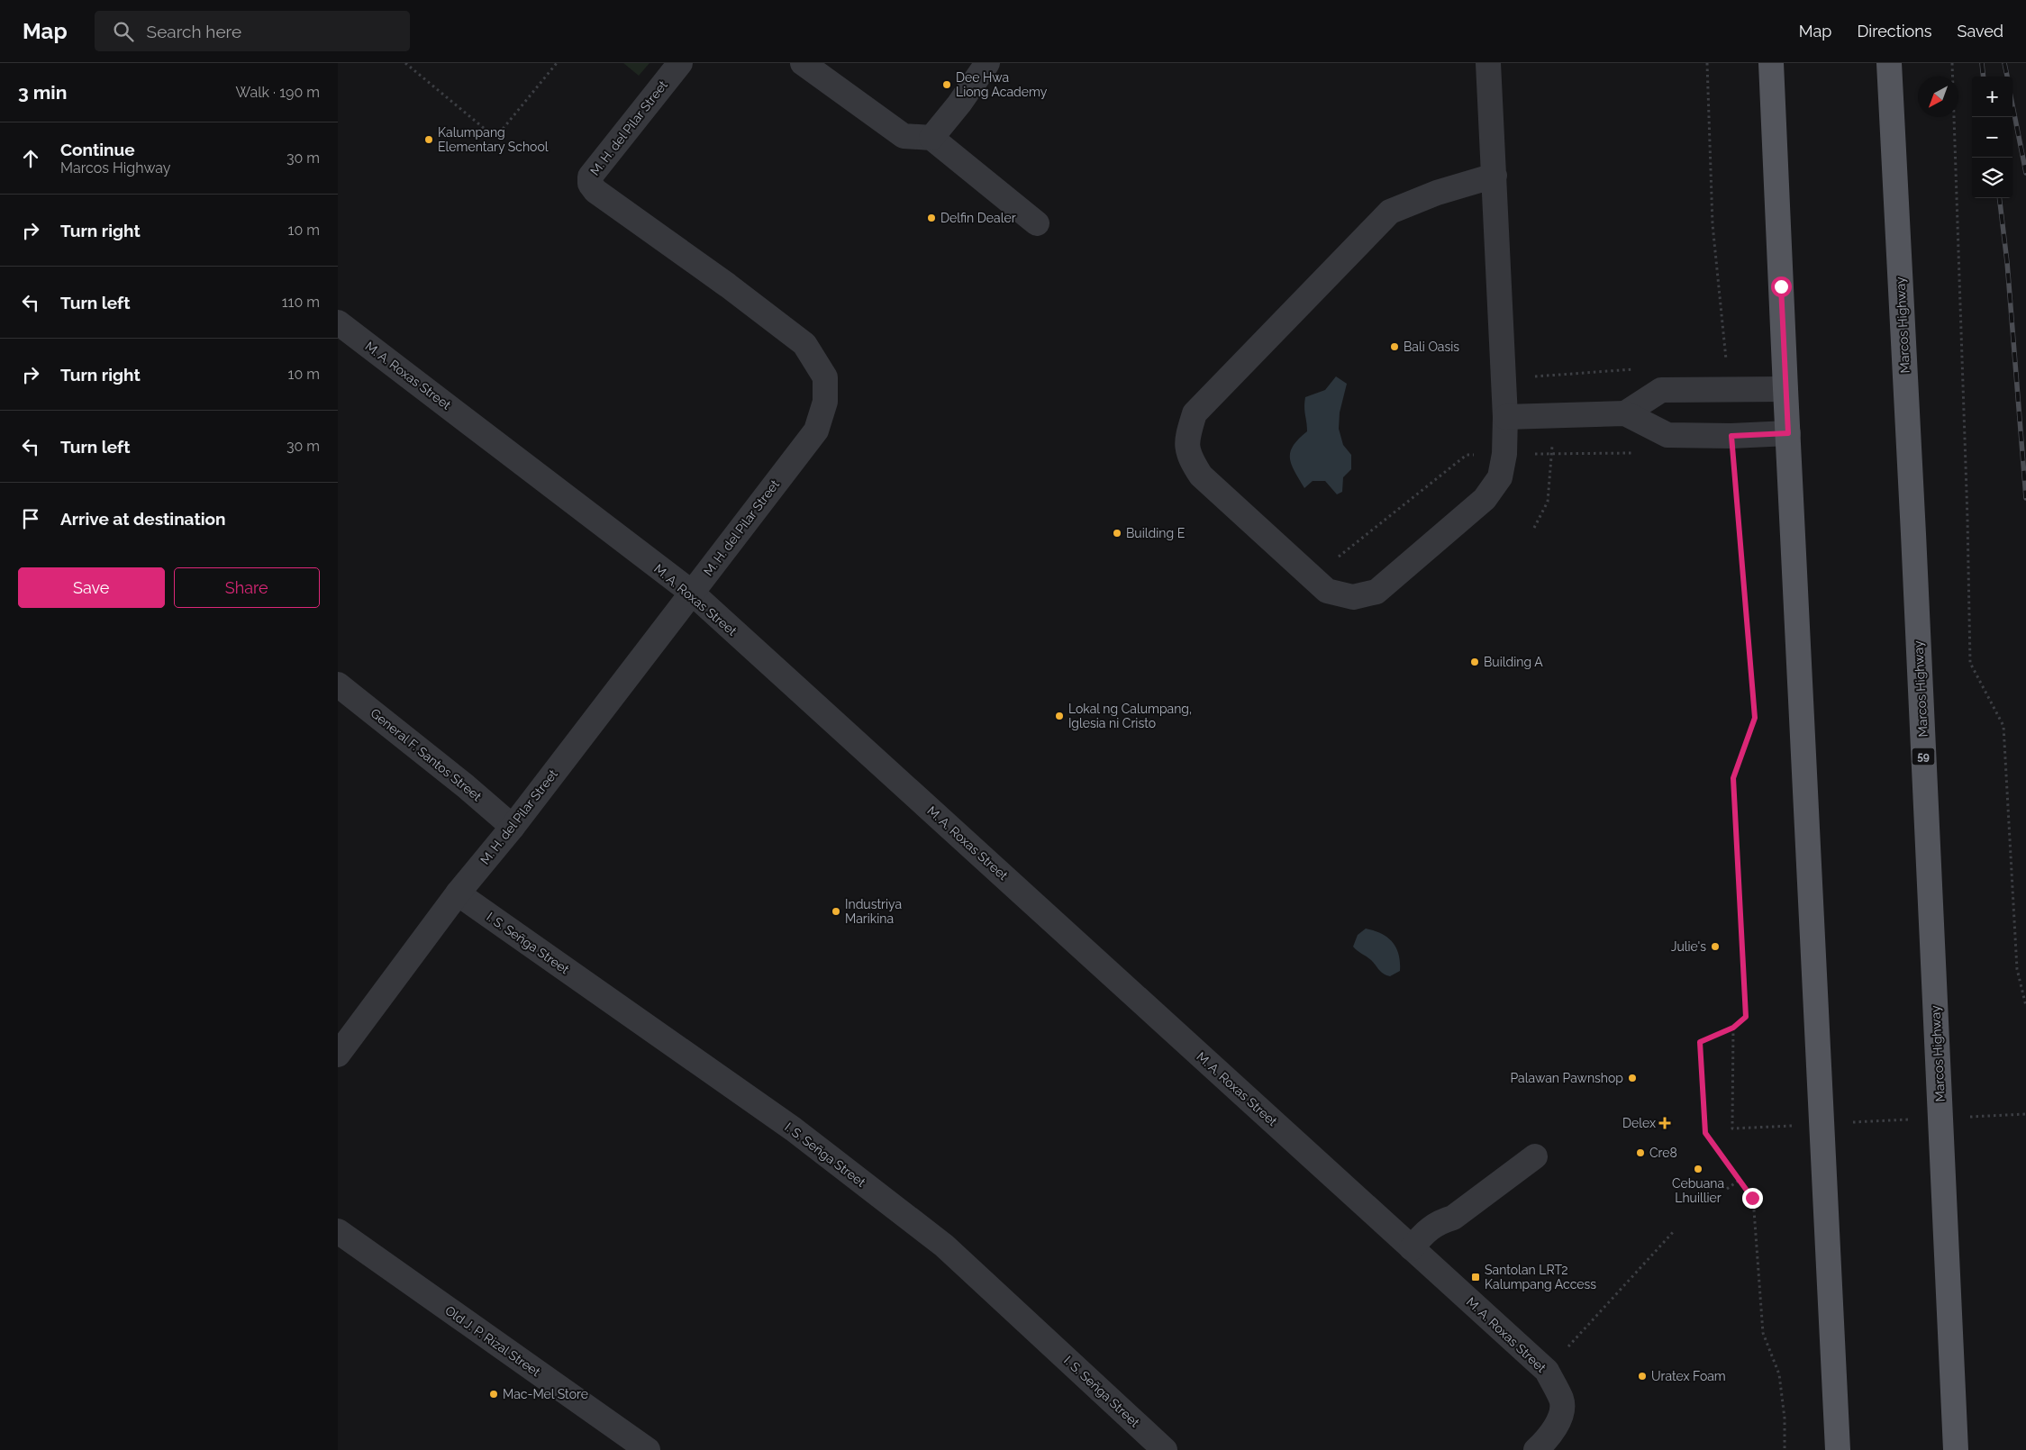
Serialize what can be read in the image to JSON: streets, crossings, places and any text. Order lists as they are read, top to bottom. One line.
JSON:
{"streets":{"main road":["Marcos Highway","59"],"street":["M. H. del Pilar Street","M. A. Roxas Street","General F. Santos Street","I. S. Señga Street","Old J. P. Rizal Street"]},"crossings":[["M. H. del Pilar Street","M. A. Roxas Street"],["M. H. del Pilar Street","General F. Santos Street"],["M. H. del Pilar Street","I. S. Señga Street"]],"places":{"other":["Dee Hwa Liong Academy","Kalumpang Elementary School","Delfin Dealer","Bali Oasis","Building E","Building A","Lokal ng Calumpang, Iglesia ni Cristo","Industriya Marikina","Julie's","Palawan Pawnshop","Cre8","Cebuana Lhuillier","Uratex Foam","Mac-Mel Store"],"health":["Delex"],"transit":["Santolan LRT2 Kalumpang Access"]},"north":"bottom left","page":{"header":"Map","search":"Search here","nav":["Map","Directions","Saved"],"heading":["3 min","Walk · 190 m"],"map_buttons":["+","−"],"list":[["Continue","Marcos Highway","30 m"],["Turn right","10 m"],["Turn left","110 m"],["Turn right","10 m"],["Turn left","30 m"],"Arrive at destination"],"buttons":["Save","Share"]}}
